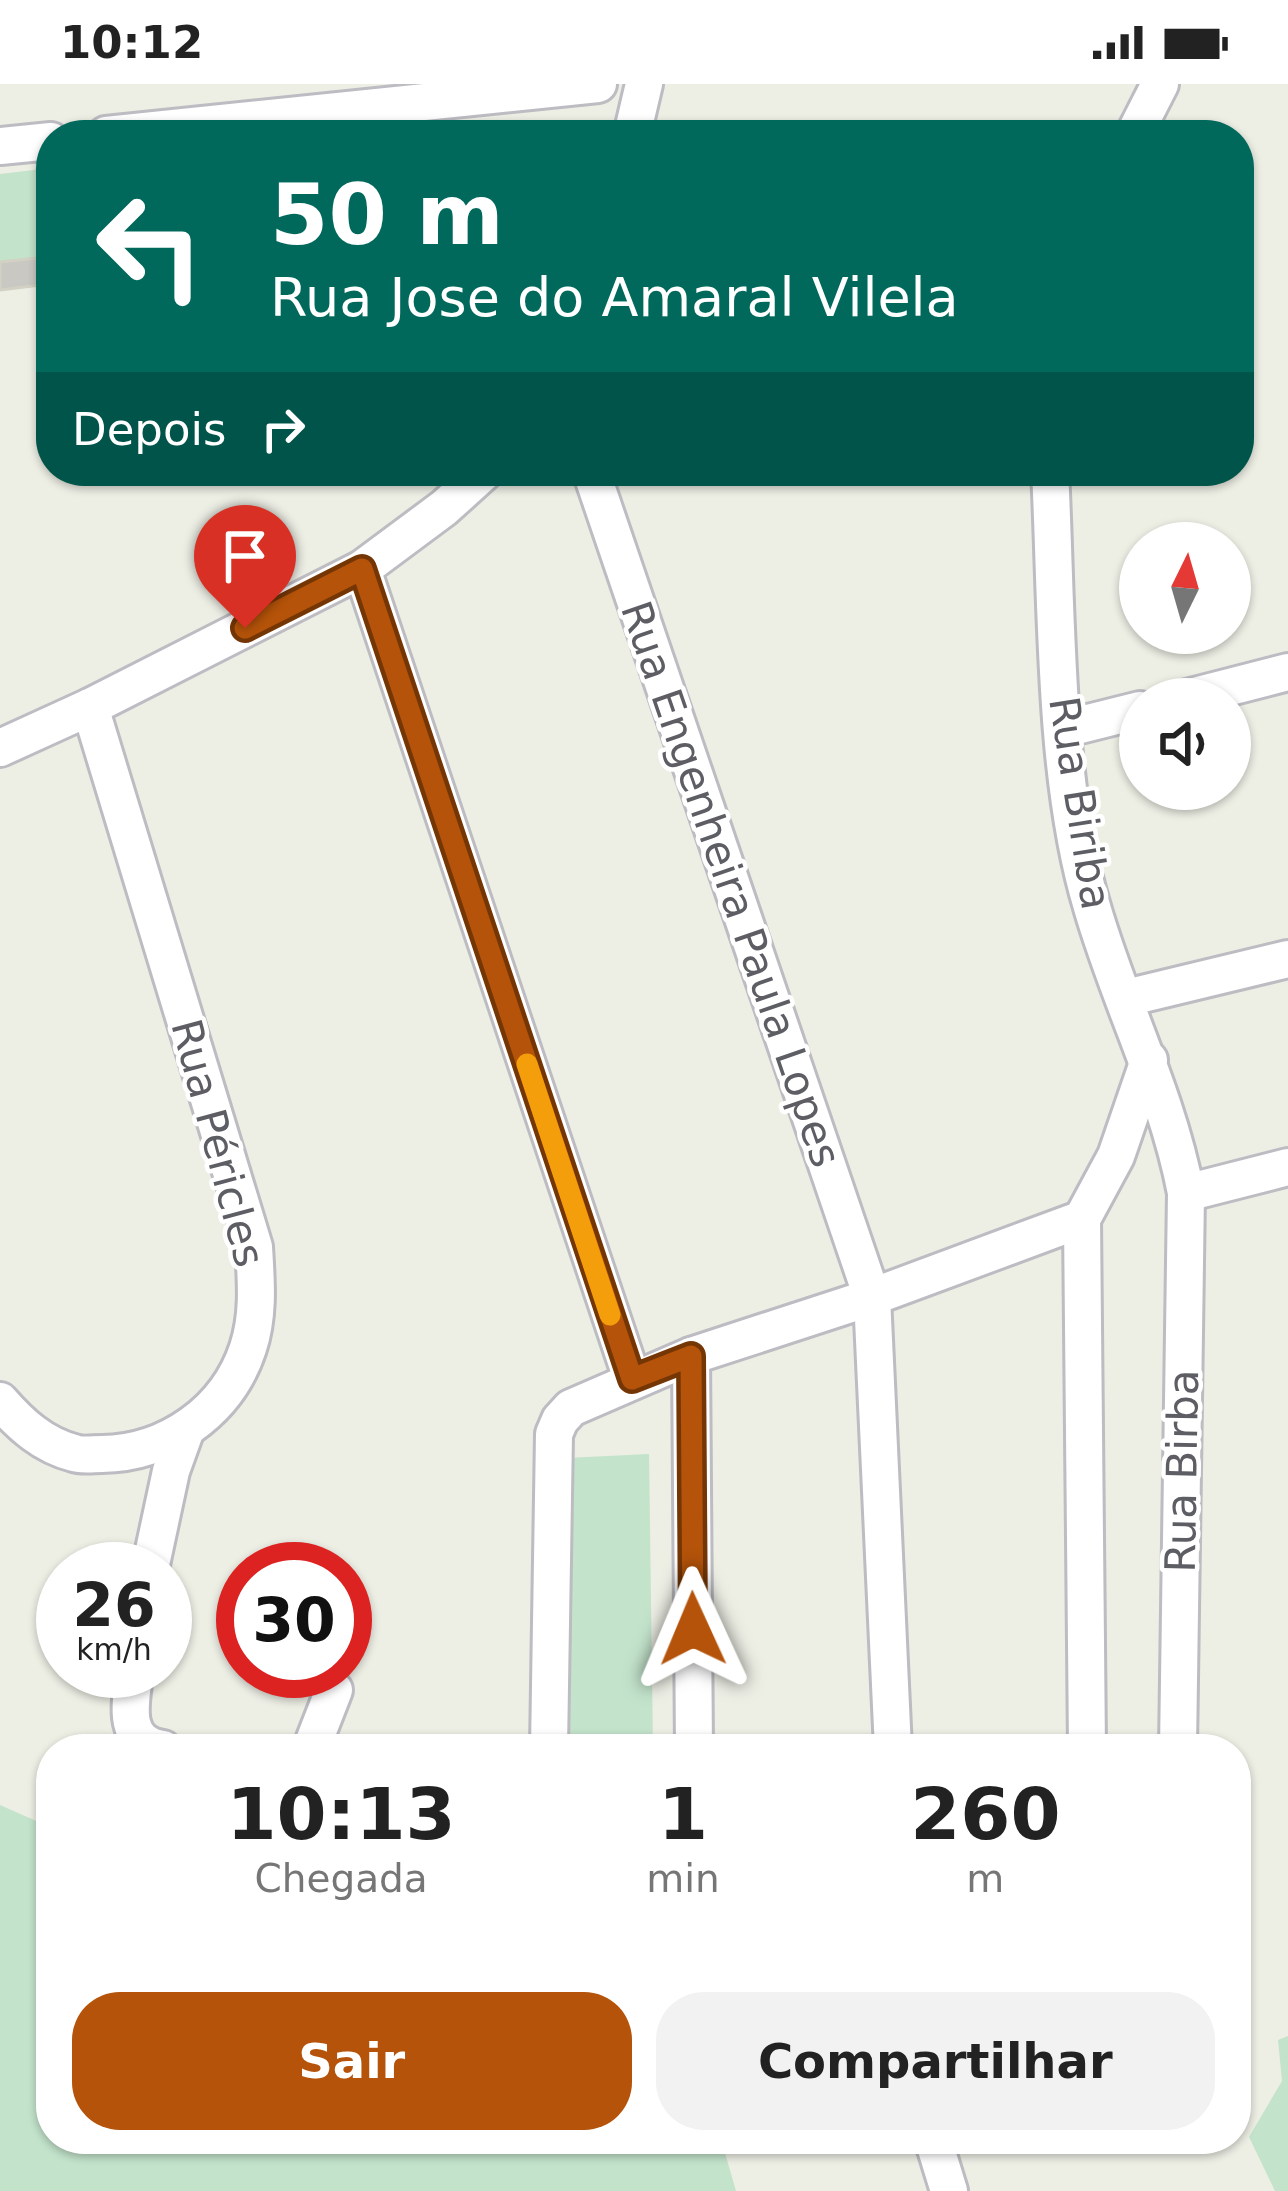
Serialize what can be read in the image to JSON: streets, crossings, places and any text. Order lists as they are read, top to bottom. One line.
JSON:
{"streets":{"street":["Rua Biriba","Rua Engenheira Paula Lopes","Rua Péricles","Rua Birba"]},"crossings":[["Rua Biriba","Rua Birba"]],"north":"top","page":{"status":"10:12","turn":["50 m","Rua Jose do Amaral Vilela"],"then":"Depois","speed":"26 km/h","limit":"30","eta":["10:13","Chegada","1","min","260","m"],"buttons":["Sair","Compartilhar"]}}
